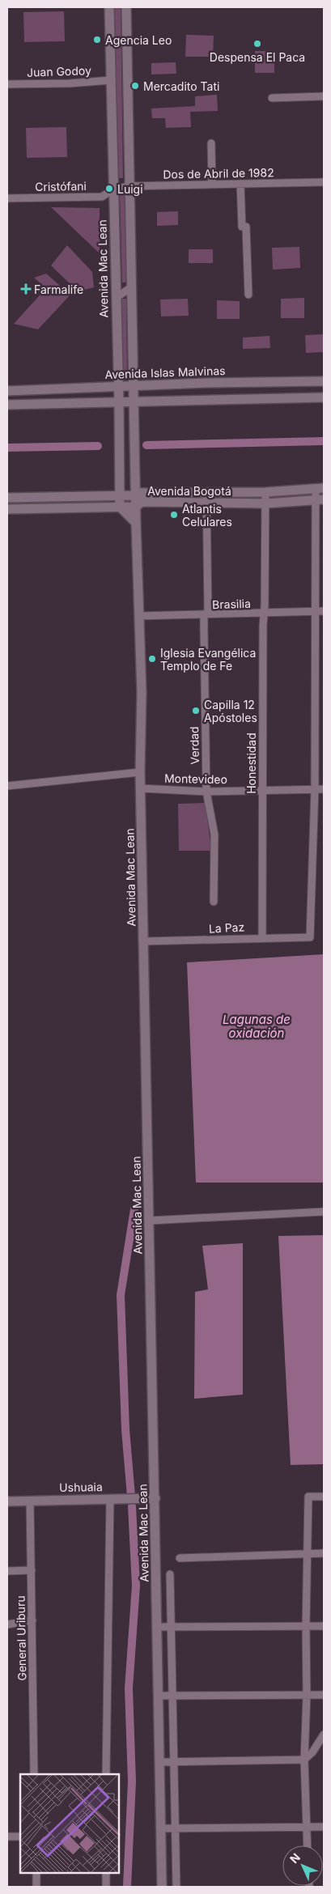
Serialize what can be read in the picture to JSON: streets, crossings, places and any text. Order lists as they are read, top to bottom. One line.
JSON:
{"streets":{"main road":["Avenida Mac Lean","Avenida Islas Malvinas","Avenida Bogotá","Ushuaia"],"street":["Juan Godoy","Dos de Abril de 1982","Cristófani","Brasilia","Verdad","Honestidad","Montevideo","La Paz","General Uriburu"]},"crossings":[["Juan Godoy","Avenida Mac Lean"],["Dos de Abril de 1982","Cristófani"],["Dos de Abril de 1982","Avenida Mac Lean"],["Cristófani","Avenida Mac Lean"],["Avenida Mac Lean","Avenida Islas Malvinas"],["Avenida Mac Lean","Avenida Bogotá"],["Avenida Mac Lean","Brasilia"],["Avenida Mac Lean","Montevideo"],["Avenida Mac Lean","La Paz"],["Avenida Mac Lean","Ushuaia"],["Avenida Bogotá","Verdad"],["Avenida Bogotá","Honestidad"],["Brasilia","Verdad"],["Brasilia","Honestidad"],["Verdad","Montevideo"],["Honestidad","Montevideo"],["Honestidad","La Paz"],["Montevideo","La Paz"],["Ushuaia","General Uriburu"]],"water":["Lagunas de oxidación"],"places":{"other":["Agencia Leo","Despensa El Paca","Mercadito Tati","Luigi","Atlantis Celulares","Iglesia Evangélica Templo de Fe","Capilla 12 Apóstoles"],"health":["Farmalife"]},"north":"top left"}
